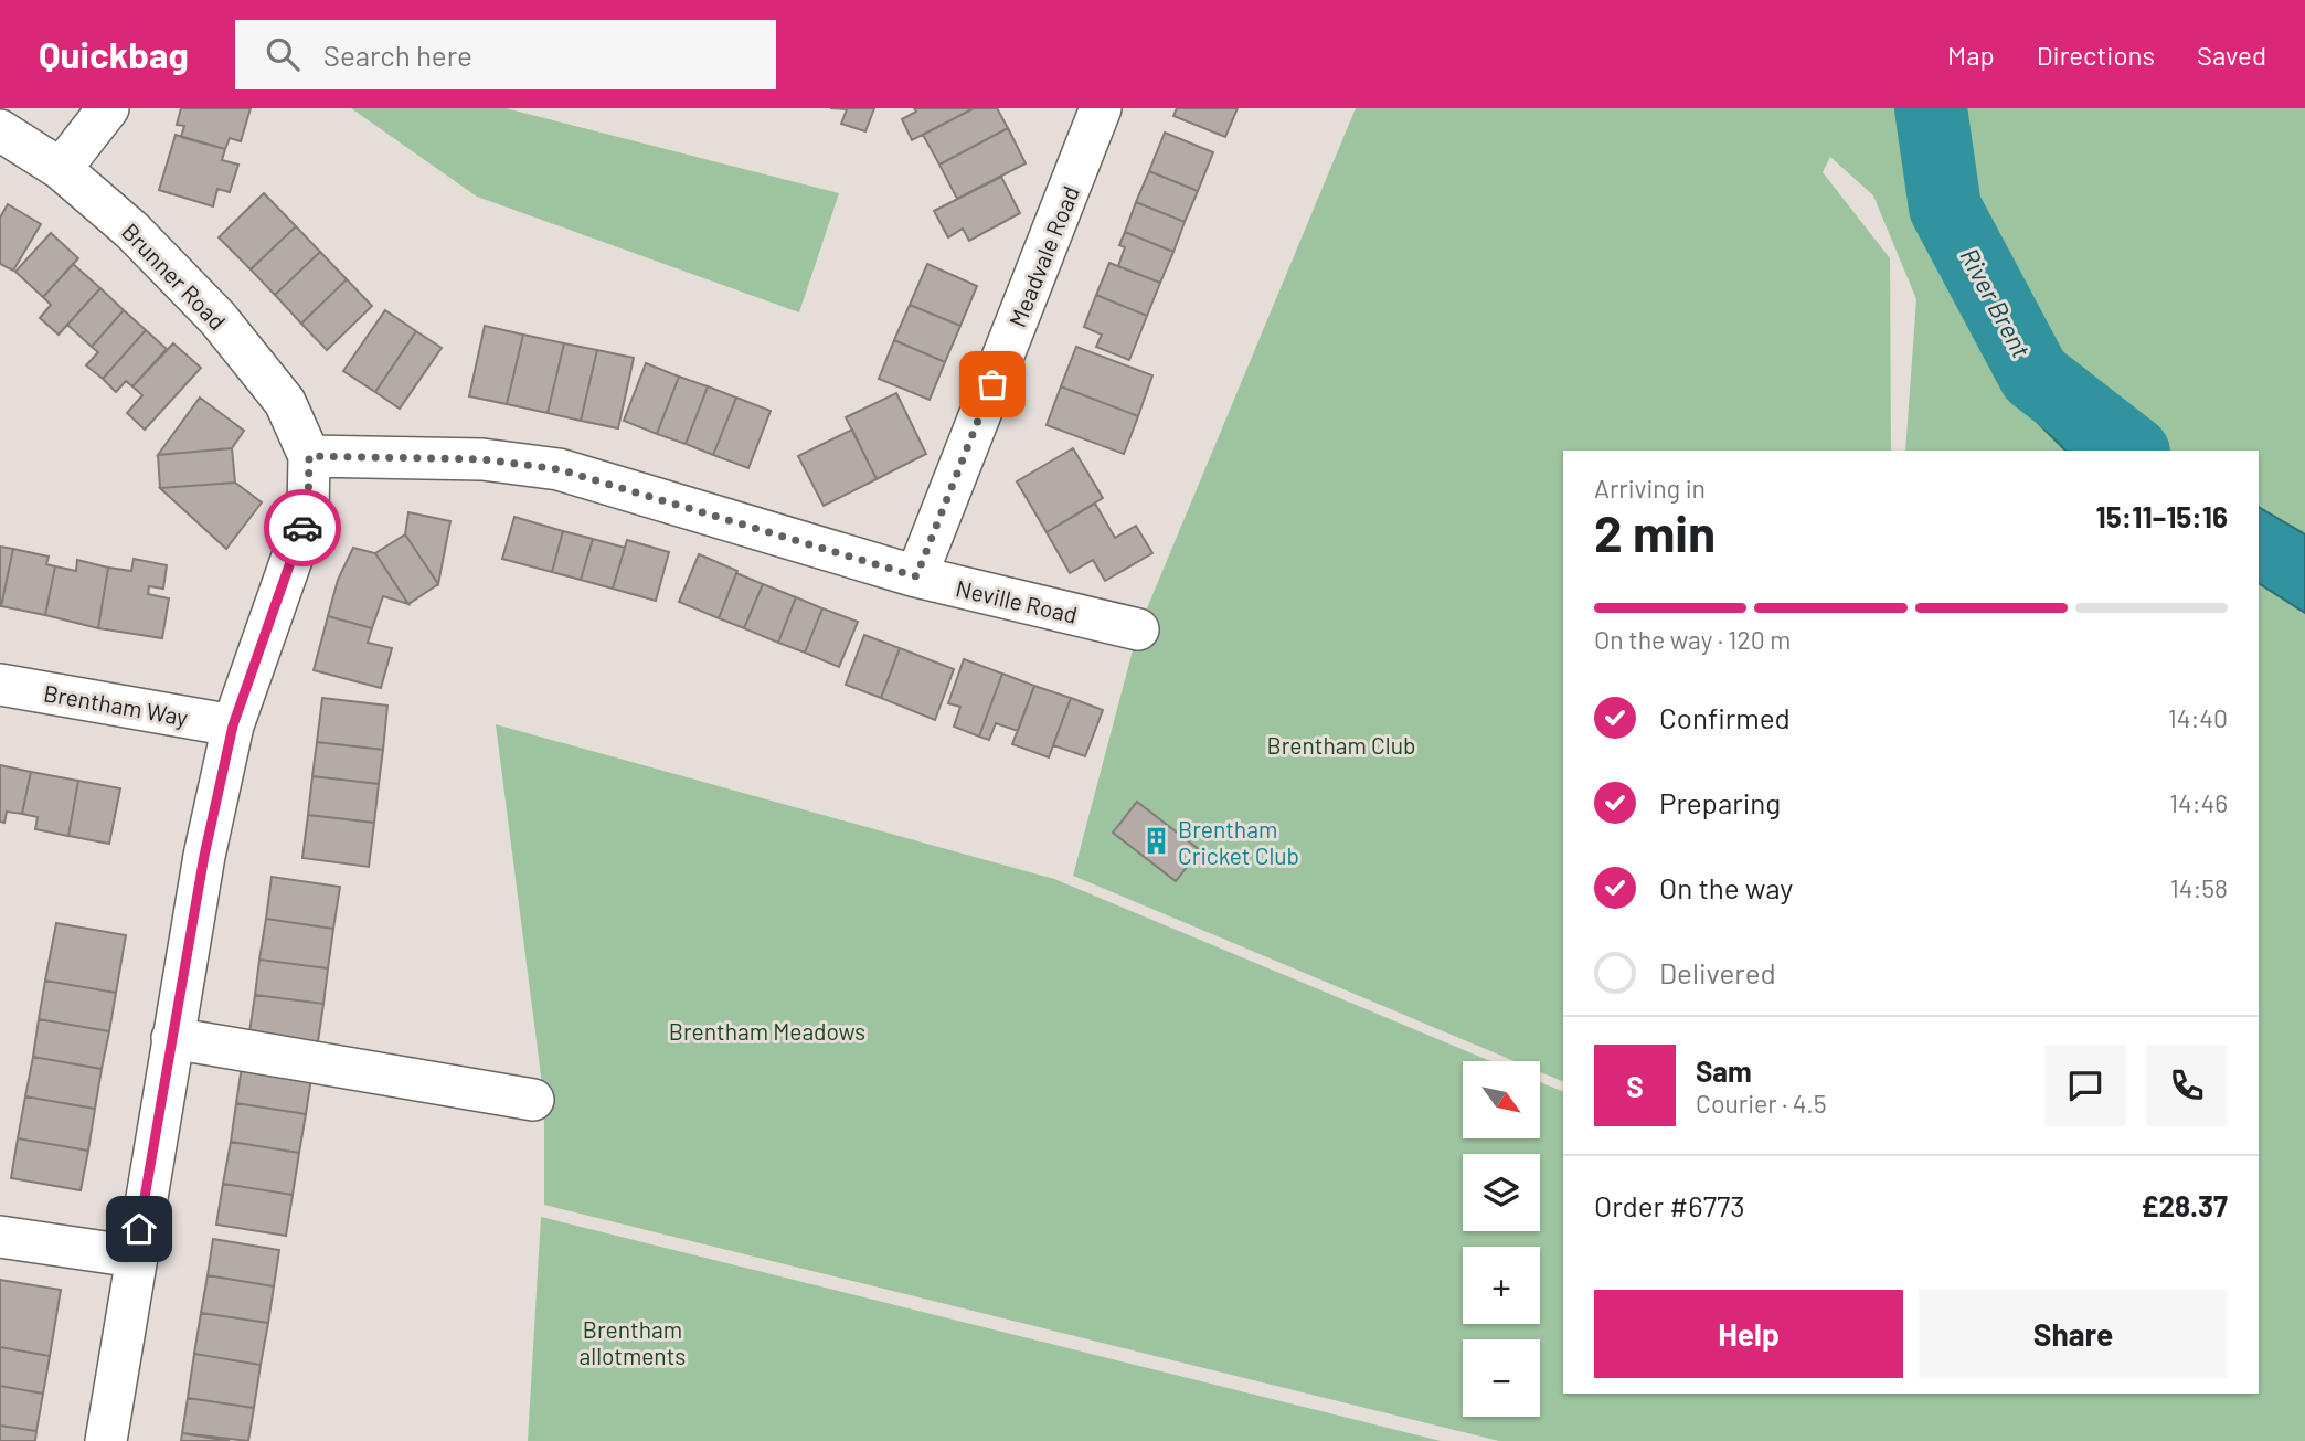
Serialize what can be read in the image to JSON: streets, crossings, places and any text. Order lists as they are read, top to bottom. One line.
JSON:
{"streets":{"street":["Meadvale Road","Brunner Road","Neville Road","Brentham Way"]},"crossings":[["Meadvale Road","Neville Road"],["Brunner Road","Neville Road"]],"water":["River Brent"],"parks":["Brentham Club","Brentham Meadows","Brentham allotments"],"places":{"building":["Brentham Cricket Club"]},"north":"bottom right","page":{"header":"Quickbag","search":"Search here","nav":["Map","Directions","Saved"],"heading":["2 min","Arriving in","15:11–15:16"],"panel":["Sam","Courier · 4.5","Order #6773","£28.37"],"bar":"On the way · 120 m","list":[["Confirmed","14:40"],["Preparing","14:46"],["On the way","14:58"],"Delivered"],"round":"S","map_buttons":["+","−"],"buttons":["Help","Share"]}}
